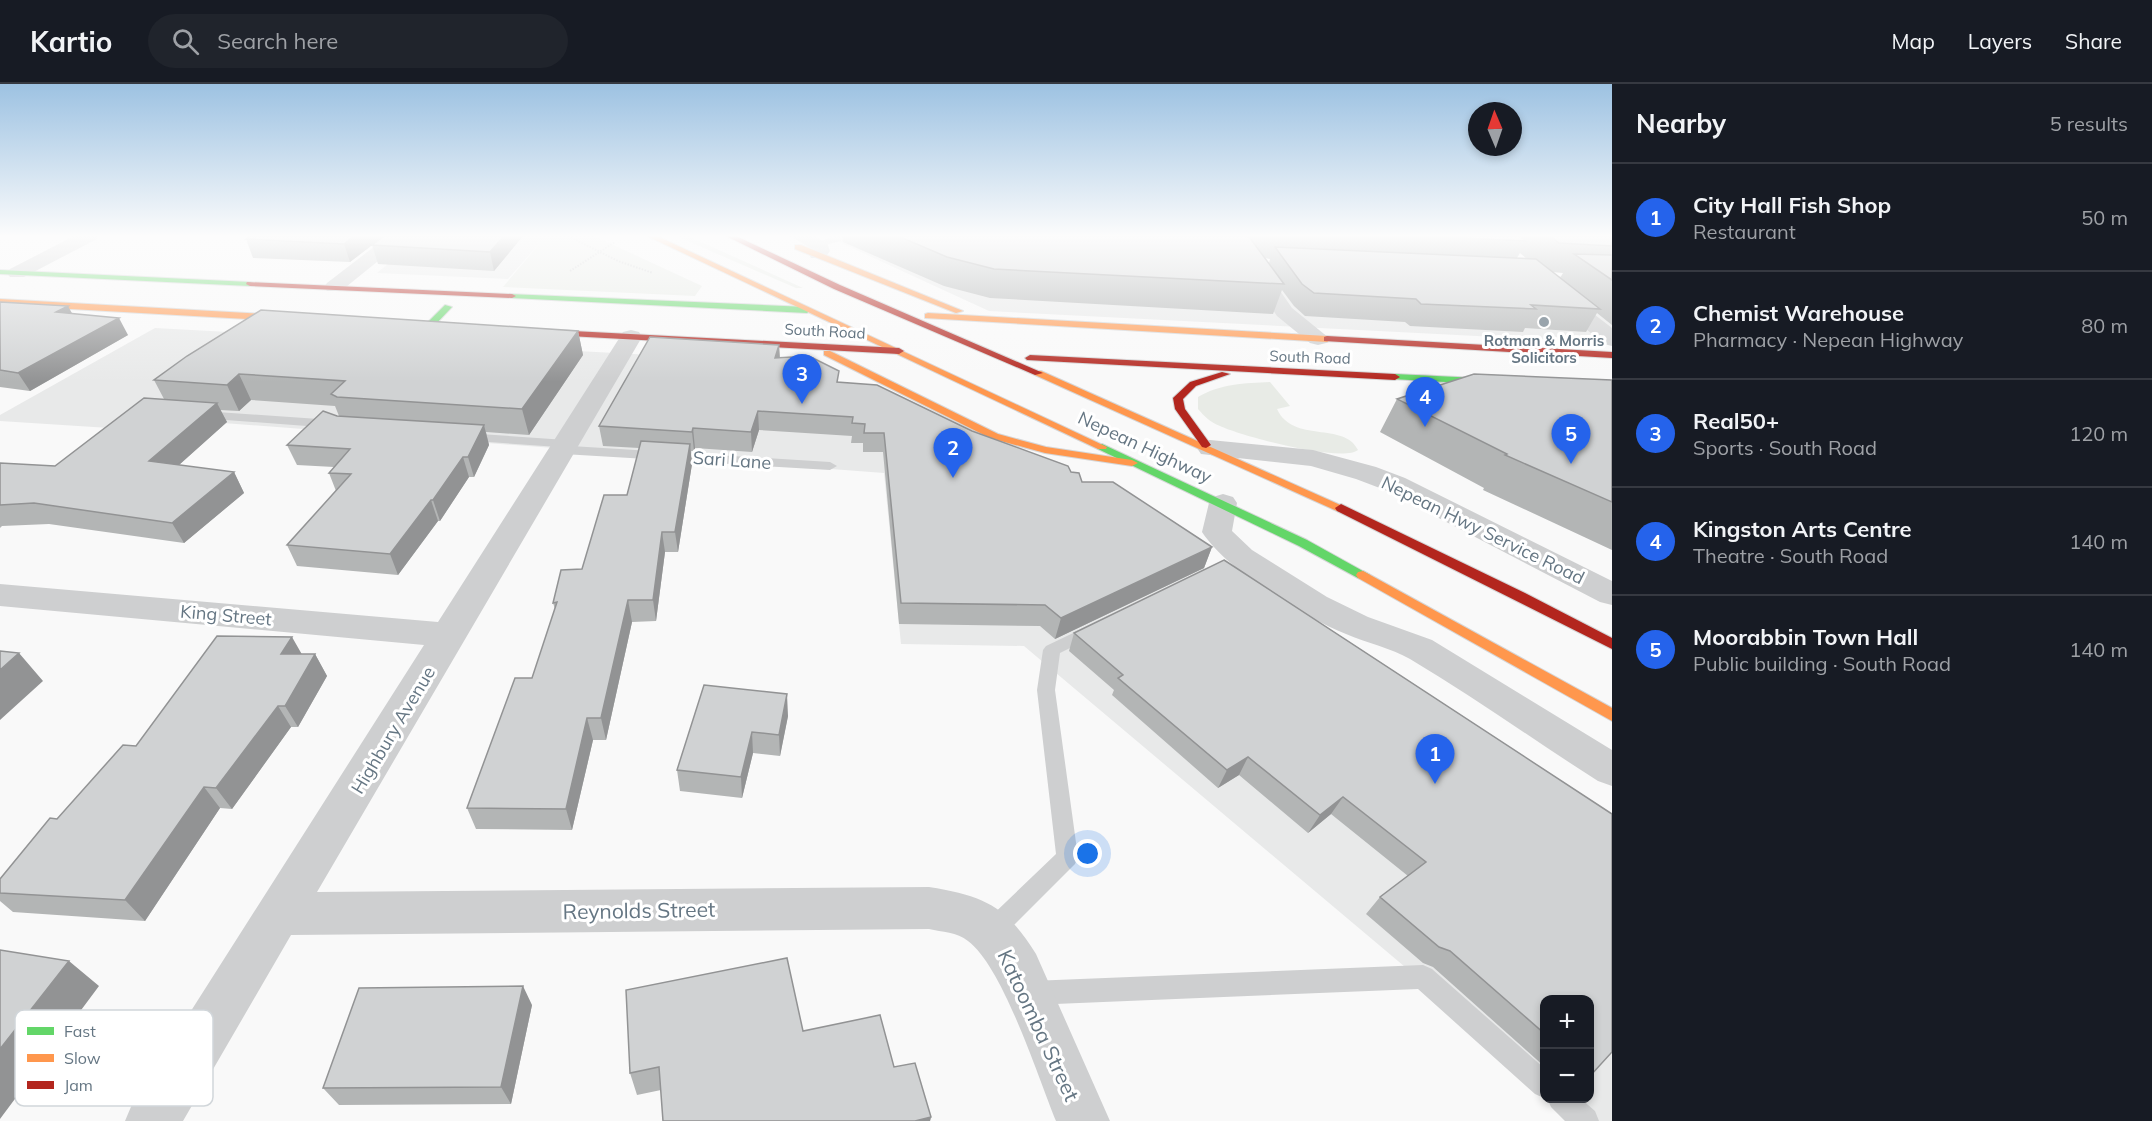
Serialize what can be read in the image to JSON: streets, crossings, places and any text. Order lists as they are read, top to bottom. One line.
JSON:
{"streets":{"main road":["South Road","Nepean Highway"],"street":["Nepean Hwy Service Road","King Street","Highbury Avenue","Reynolds Street","Katoomba Street"],"lane":["Sari Lane"]},"crossings":[["South Road","Nepean Highway"],["South Road","Highbury Avenue"],["Nepean Highway","Nepean Hwy Service Road"],["Sari Lane","Highbury Avenue"],["King Street","Highbury Avenue"],["Highbury Avenue","Reynolds Street"],["Reynolds Street","Katoomba Street"]],"places":["Rotman & Morris Solicitors"],"legend":["Fast","Slow","Jam"],"north":"top","page":{"header":"Kartio","search":"Search here","nav":["Map","Layers","Share"],"heading":["Nearby","5 results"],"list":[{"mark":"1","name":"City Hall Fish Shop","note":"Restaurant","value":"50 m"},{"mark":"2","name":"Chemist Warehouse","note":"Pharmacy · Nepean Highway","value":"80 m"},{"mark":"3","name":"Real50+","note":"Sports · South Road","value":"120 m"},{"mark":"4","name":"Kingston Arts Centre","note":"Theatre · South Road","value":"140 m"},{"mark":"5","name":"Moorabbin Town Hall","note":"Public building · South Road","value":"140 m"}],"pins":["3","4","5","2","1"],"map_buttons":["+","−"]}}
